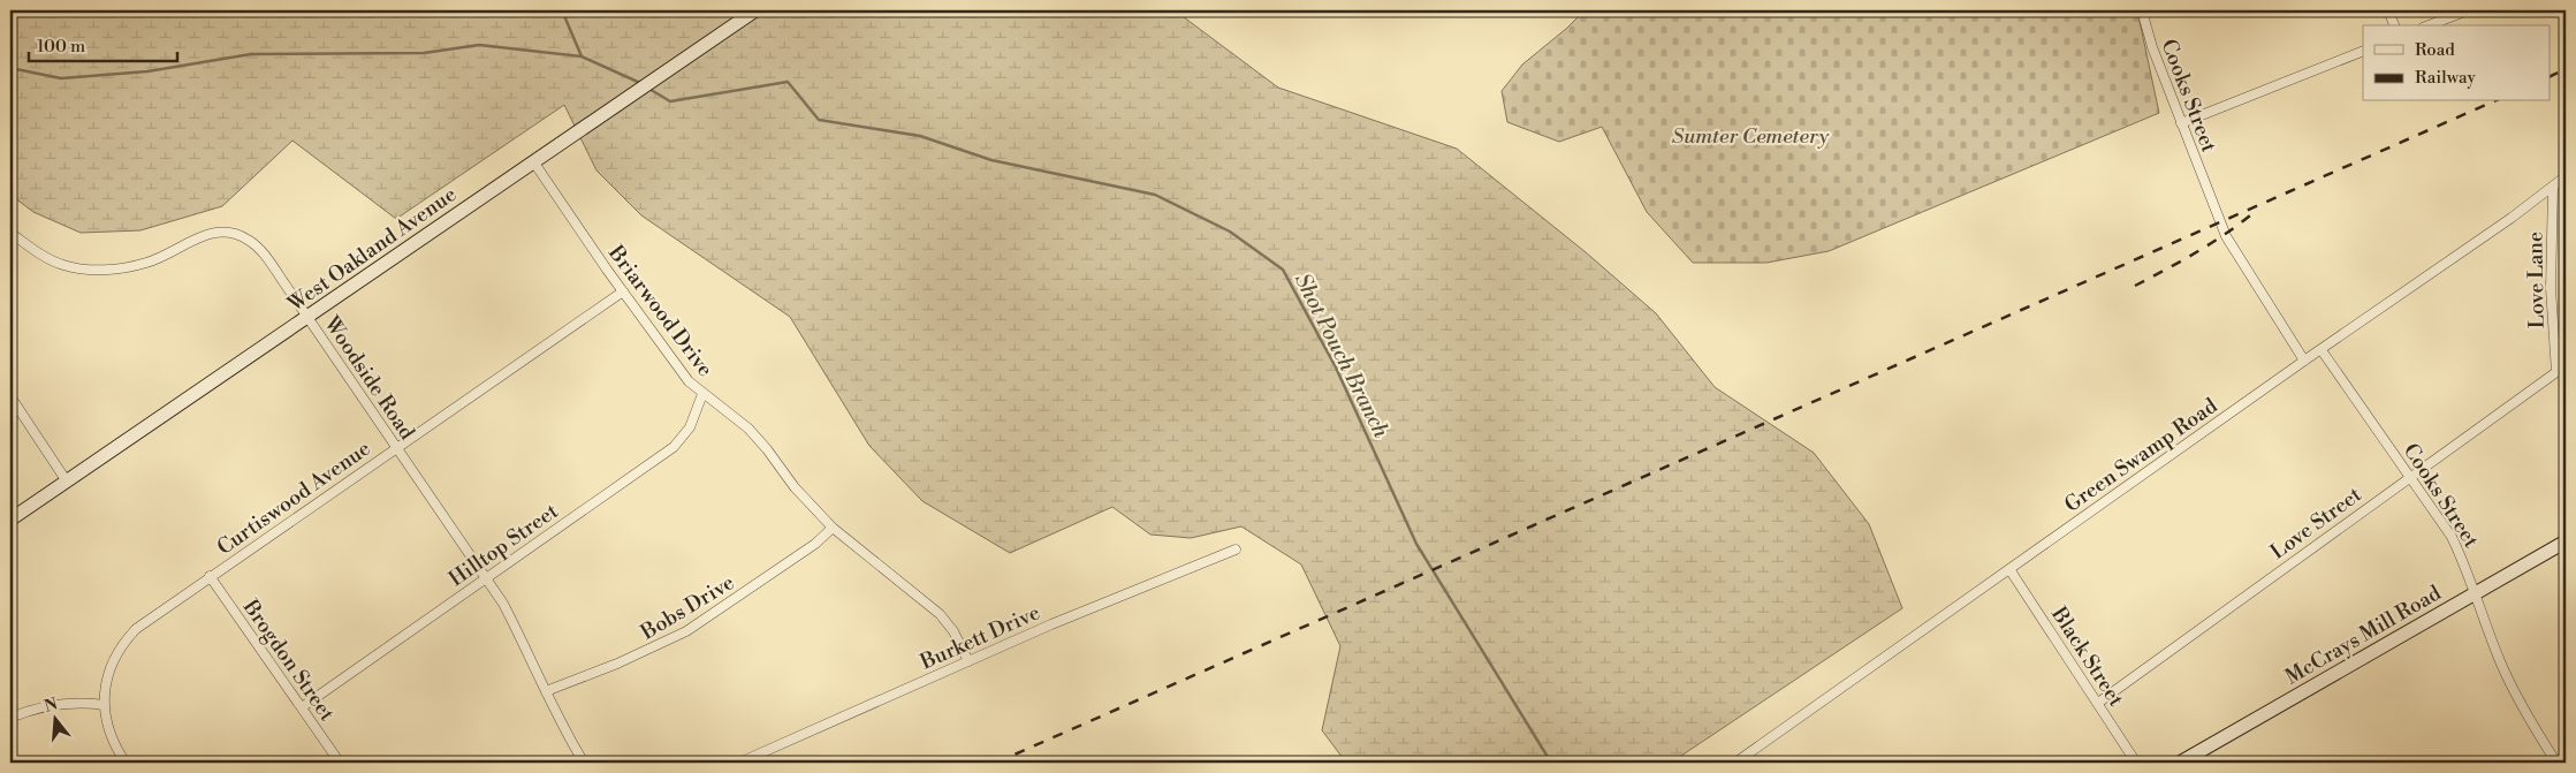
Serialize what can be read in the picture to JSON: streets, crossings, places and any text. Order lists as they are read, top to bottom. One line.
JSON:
{"streets":{"street":["Cooks Street","West Oakland Avenue","Love Lane","Briarwood Drive","Woodside Road","Green Swamp Road","Curtiswood Avenue","Love Street","Hilltop Street","Bobs Drive","McCrays Mill Road","Burkett Drive","Black Street","Brogdon Street"]},"crossings":[["Cooks Street","Green Swamp Road"],["Cooks Street","Love Street"],["Cooks Street","McCrays Mill Road"],["West Oakland Avenue","Briarwood Drive"],["West Oakland Avenue","Woodside Road"],["Love Lane","Green Swamp Road"],["Love Lane","Love Street"],["Briarwood Drive","Curtiswood Avenue"],["Briarwood Drive","Hilltop Street"],["Briarwood Drive","Bobs Drive"],["Briarwood Drive","Burkett Drive"],["Woodside Road","Curtiswood Avenue"],["Woodside Road","Hilltop Street"],["Woodside Road","Bobs Drive"],["Green Swamp Road","Black Street"],["Curtiswood Avenue","Brogdon Street"],["Love Street","Black Street"],["Hilltop Street","Brogdon Street"]],"water":["Shot Pouch Branch"],"parks":["Sumter Cemetery"],"legend":["Road","Railway"],"scale_bar":"100 m","north":"top"}
